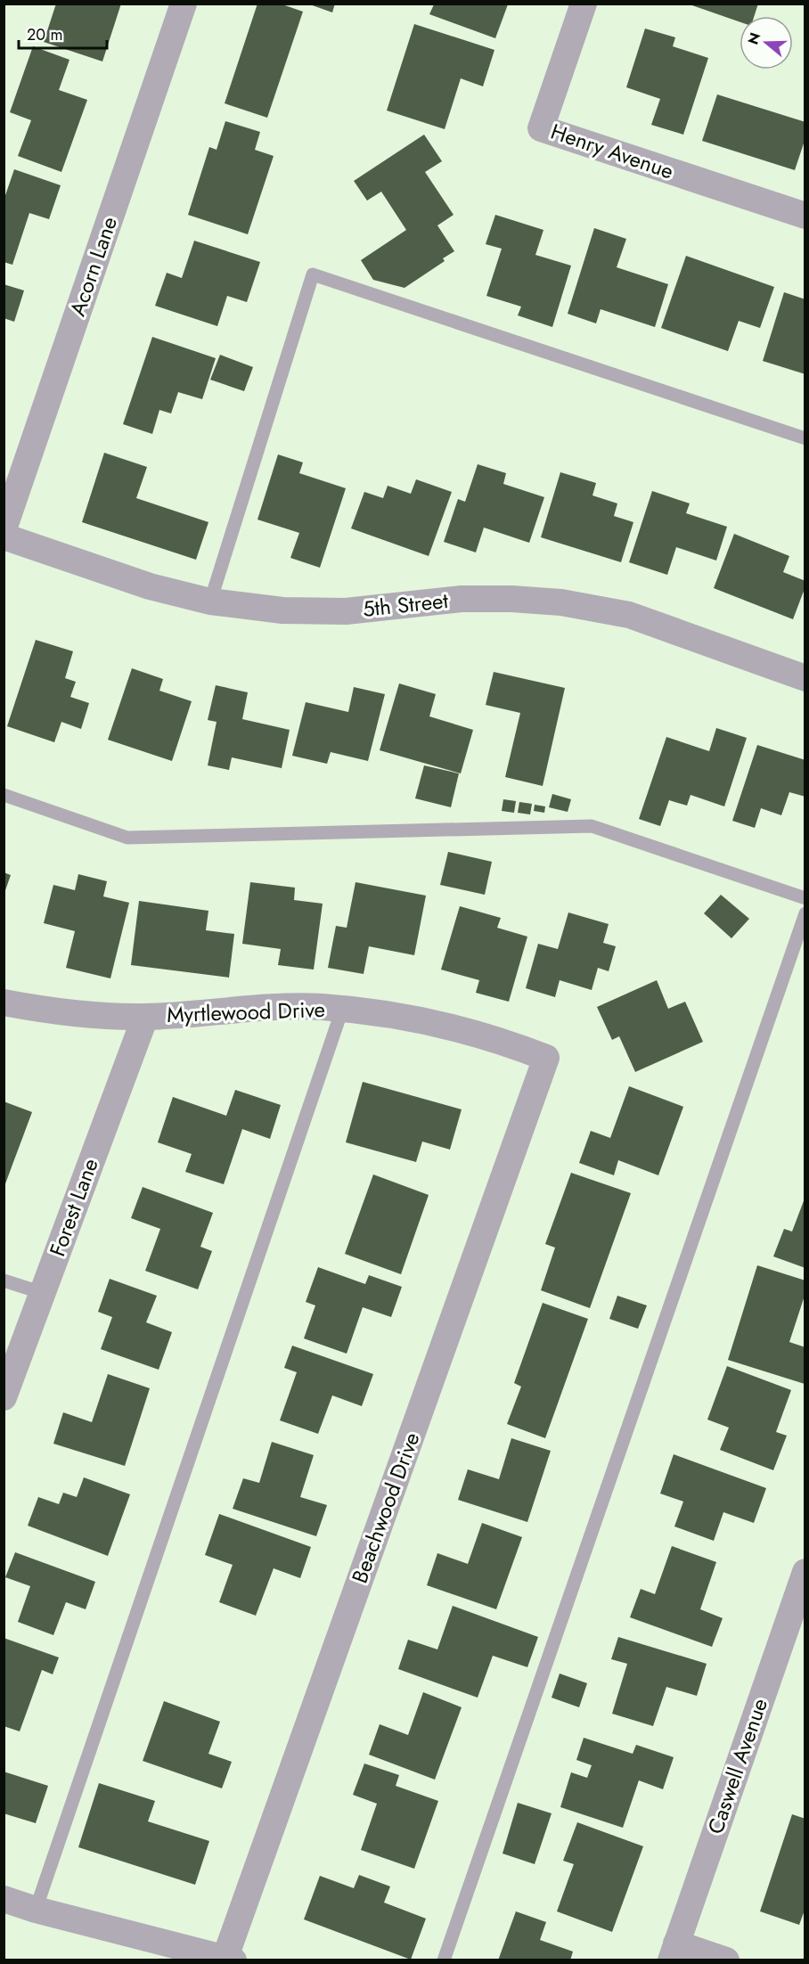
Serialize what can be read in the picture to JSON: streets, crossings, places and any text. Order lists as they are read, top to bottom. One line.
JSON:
{"streets":{"street":["Henry Avenue","Acorn Lane","5th Street","Myrtlewood Drive","Forest Lane","Beachwood Drive","Caswell Avenue"]},"crossings":[["Myrtlewood Drive","Forest Lane"],["Myrtlewood Drive","Beachwood Drive"]],"scale_bar":"20 m","north":"left"}
